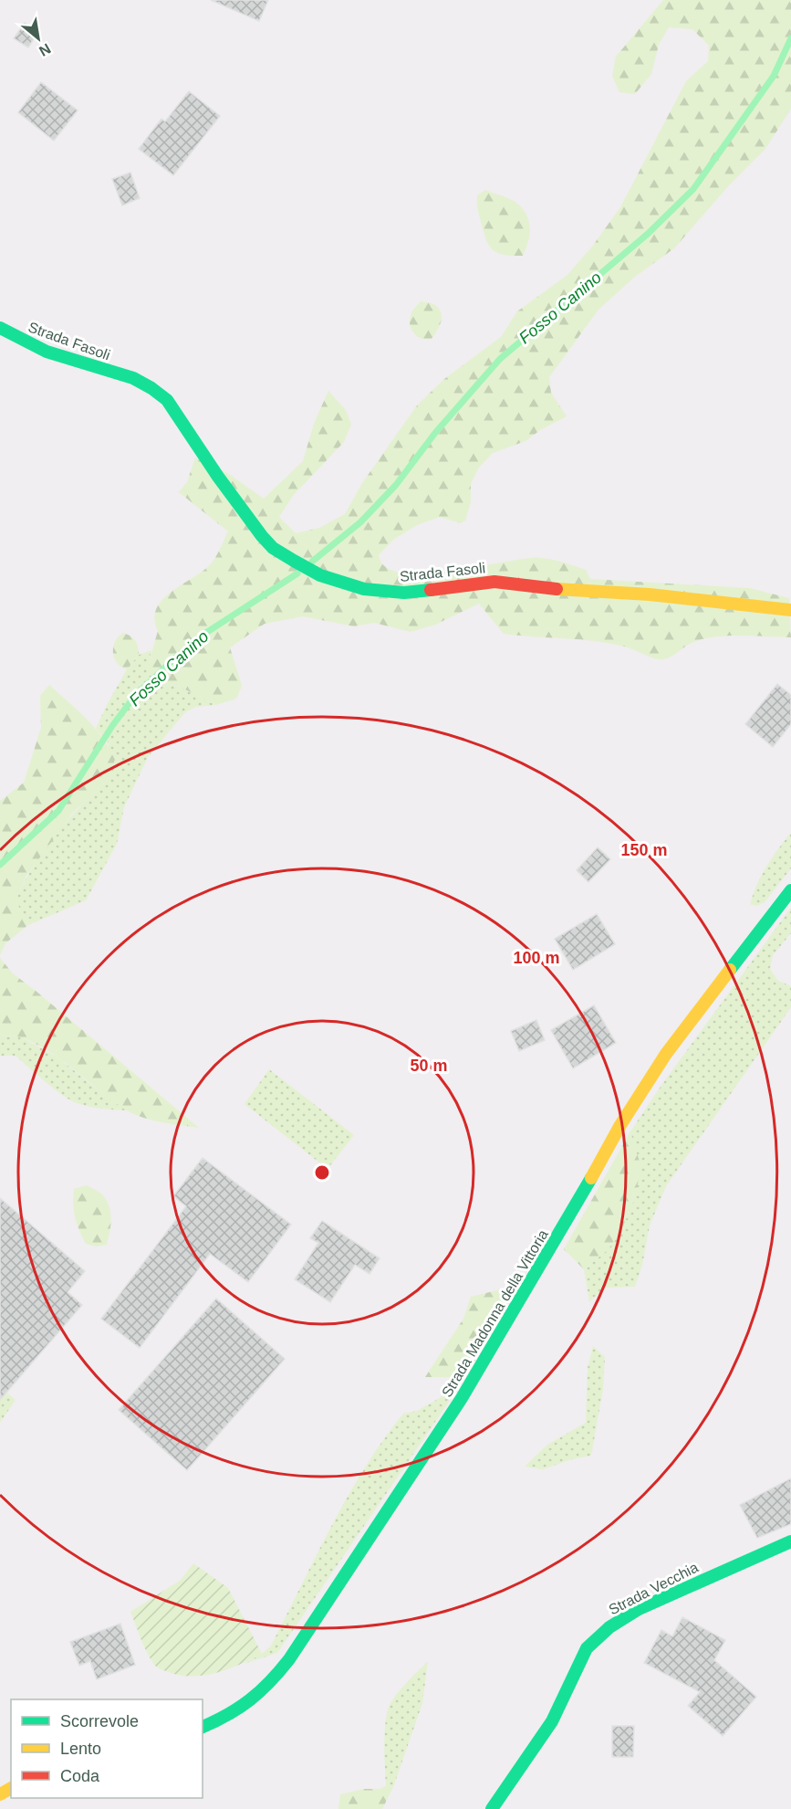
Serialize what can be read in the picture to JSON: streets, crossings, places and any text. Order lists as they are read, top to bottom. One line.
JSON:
{"streets":{"street":["Strada Fasoli","Strada Madonna della Vittoria","Strada Vecchia"]},"water":["Fosso Canino"],"legend":["Scorrevole","Lento","Coda"],"north":"bottom right","rings":["150 m","100 m","50 m"]}
